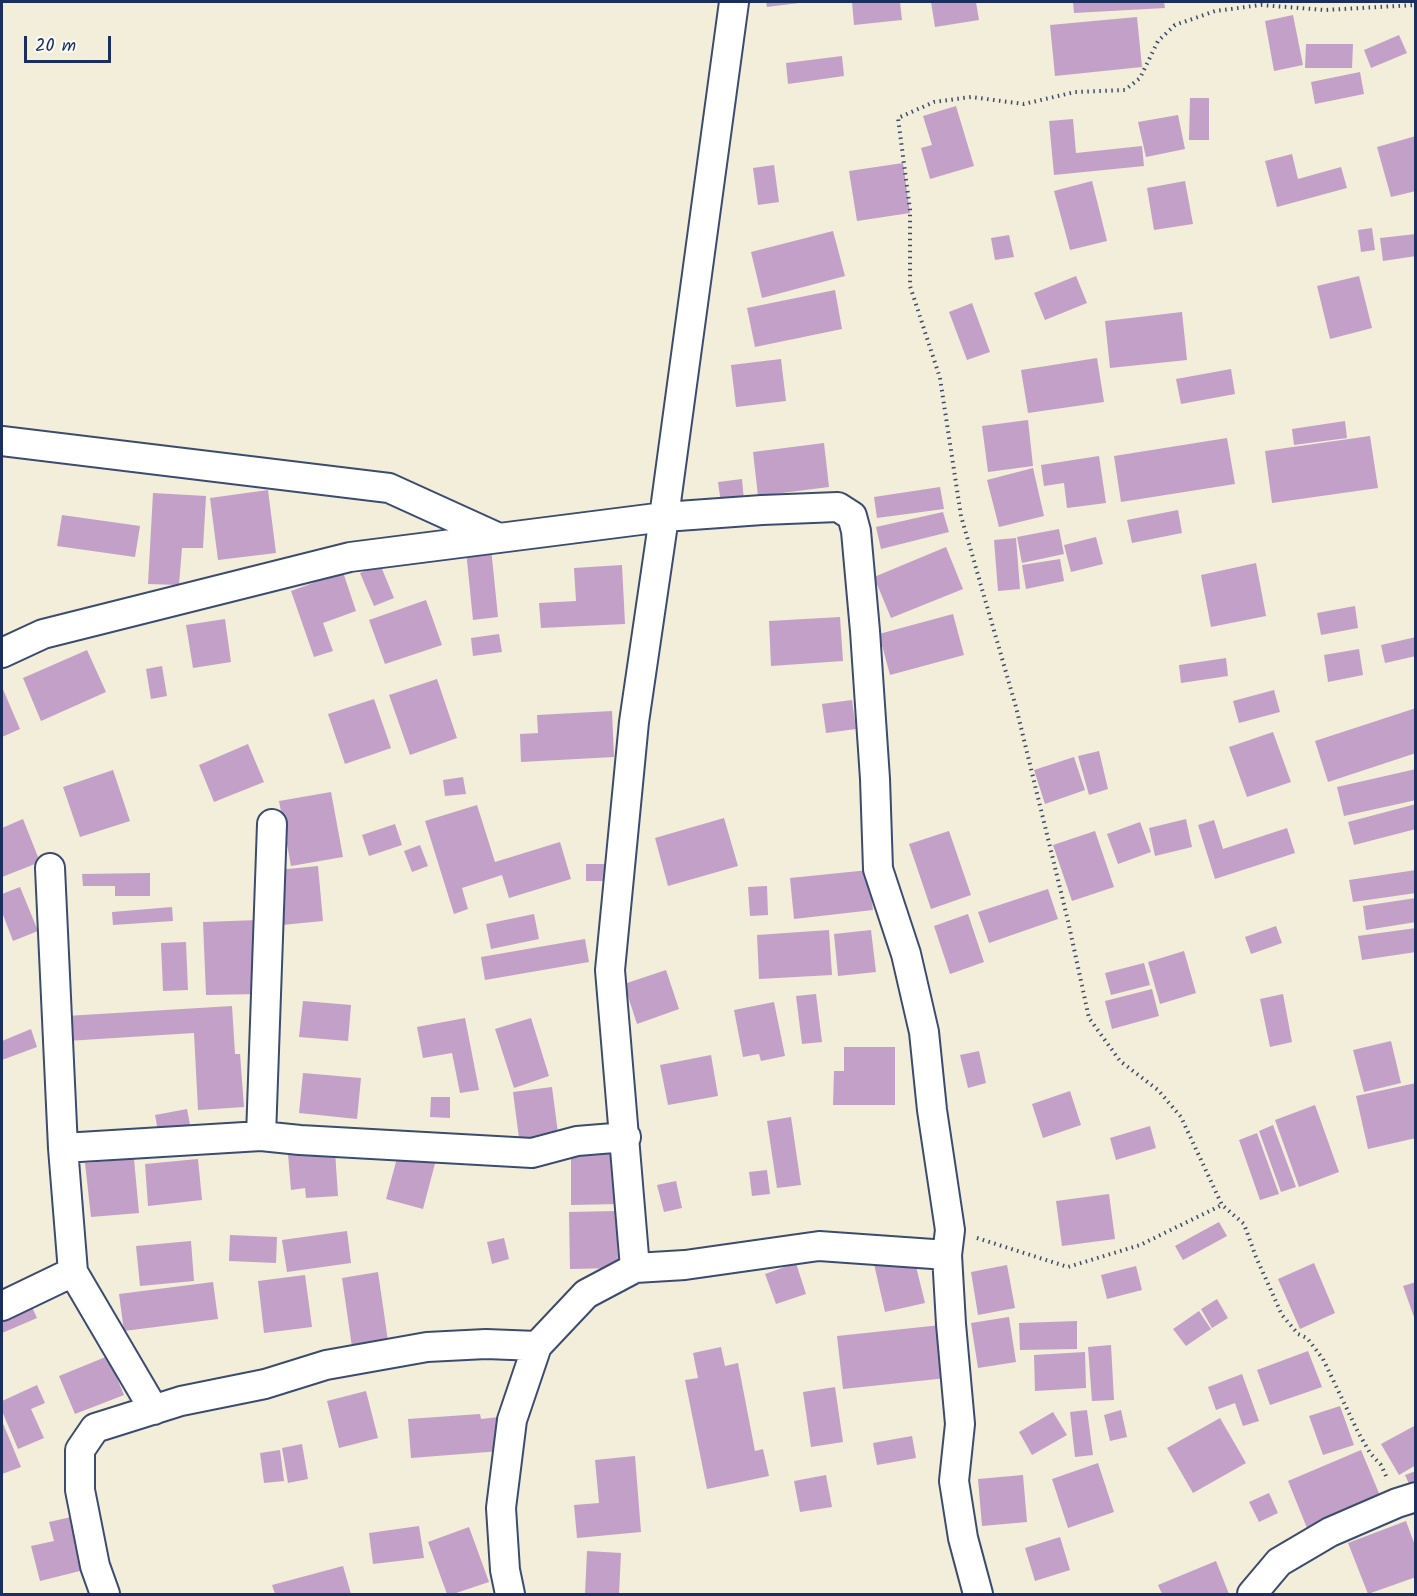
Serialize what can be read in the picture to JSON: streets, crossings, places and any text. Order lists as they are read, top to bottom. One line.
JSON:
{"scale_bar":"20 m"}
